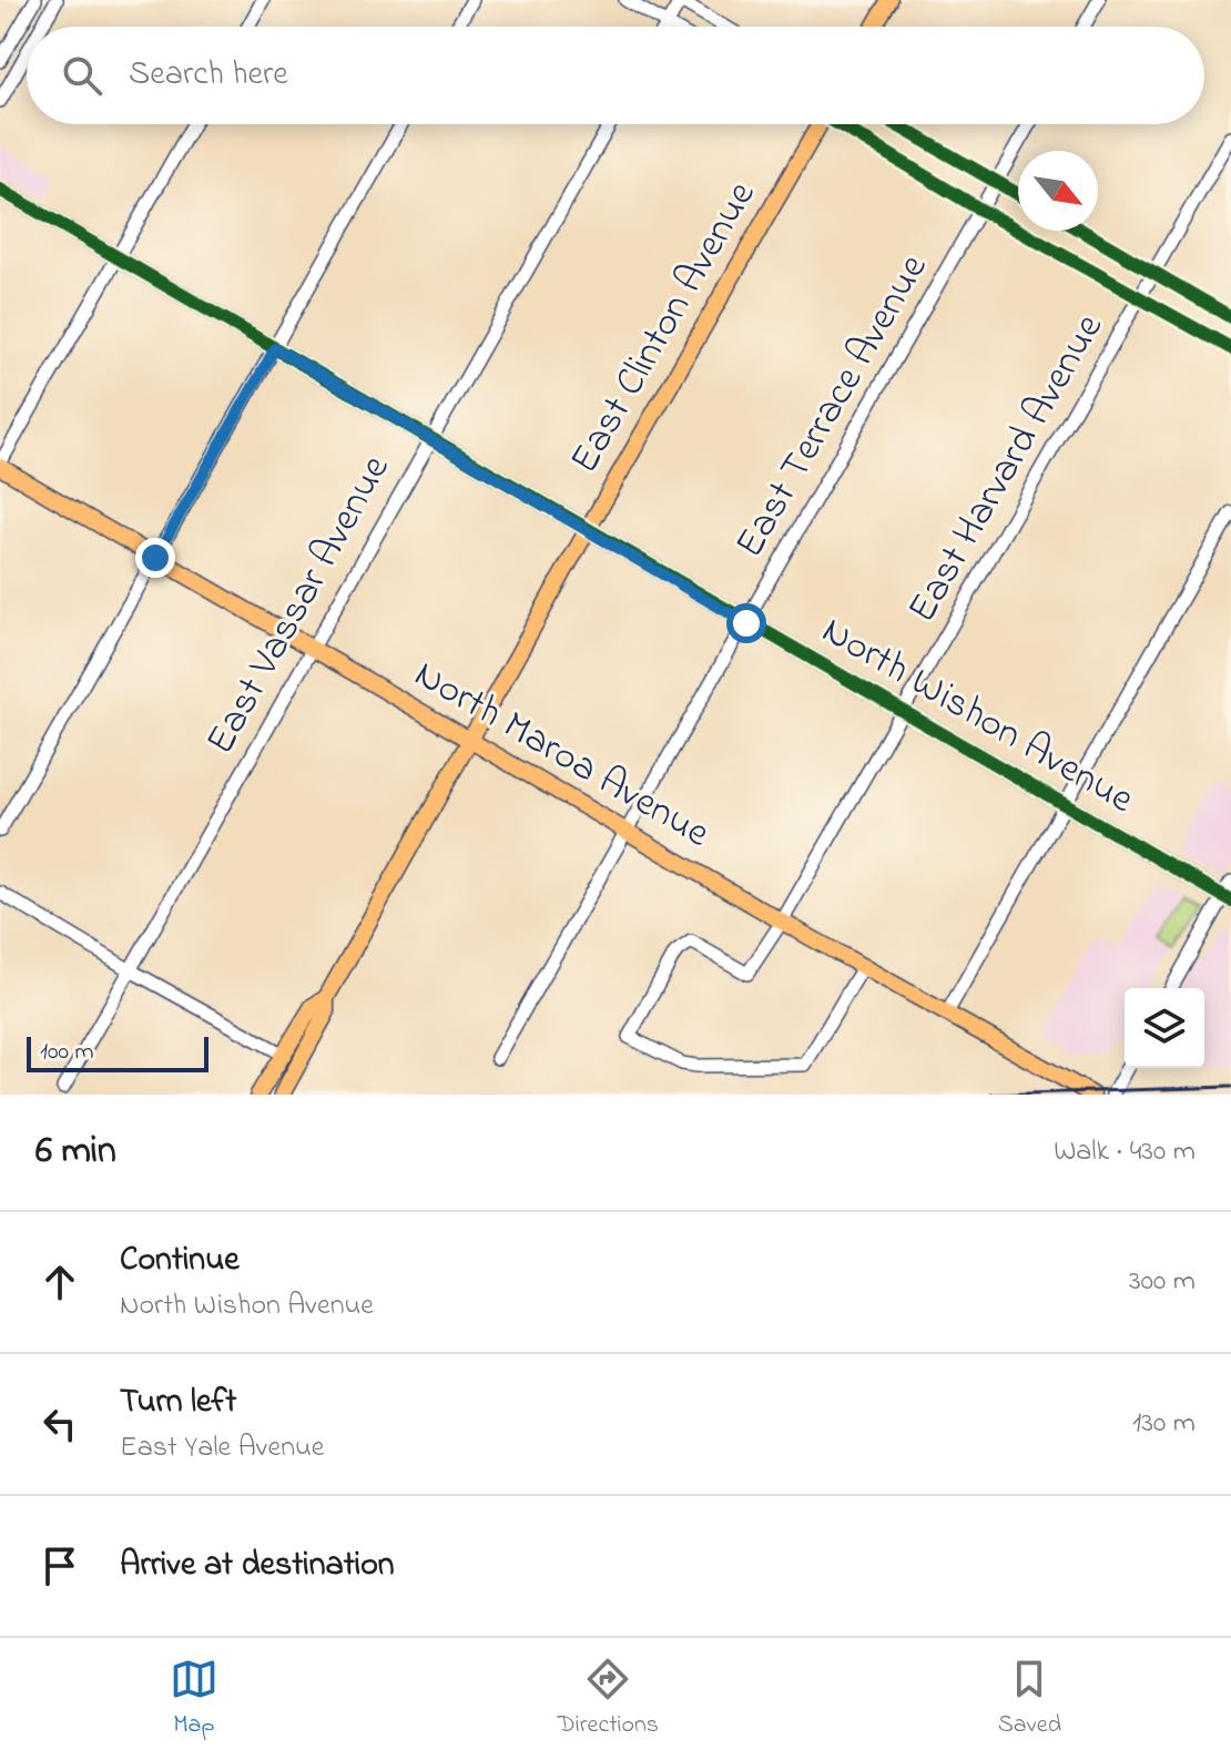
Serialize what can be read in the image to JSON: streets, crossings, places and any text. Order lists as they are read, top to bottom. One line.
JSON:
{"streets":{"main road":["East Clinton Avenue","North Wishon Avenue","North Maroa Avenue"],"street":["East Terrace Avenue","East Harvard Avenue","East Vassar Avenue"]},"crossings":[["East Clinton Avenue","North Wishon Avenue"],["East Clinton Avenue","North Maroa Avenue"],["East Terrace Avenue","North Wishon Avenue"],["East Terrace Avenue","North Maroa Avenue"],["East Harvard Avenue","North Wishon Avenue"],["East Harvard Avenue","North Maroa Avenue"],["East Vassar Avenue","North Wishon Avenue"],["East Vassar Avenue","North Maroa Avenue"]],"scale_bar":"100 m","north":"bottom right","page":{"search":"Search here","scale":"100 m","heading":["6 min","Walk · 430 m"],"list":[["Continue","North Wishon Avenue","300 m"],["Turn left","East Yale Avenue","130 m"],"Arrive at destination"],"nav":["Map","Directions","Saved"]}}
